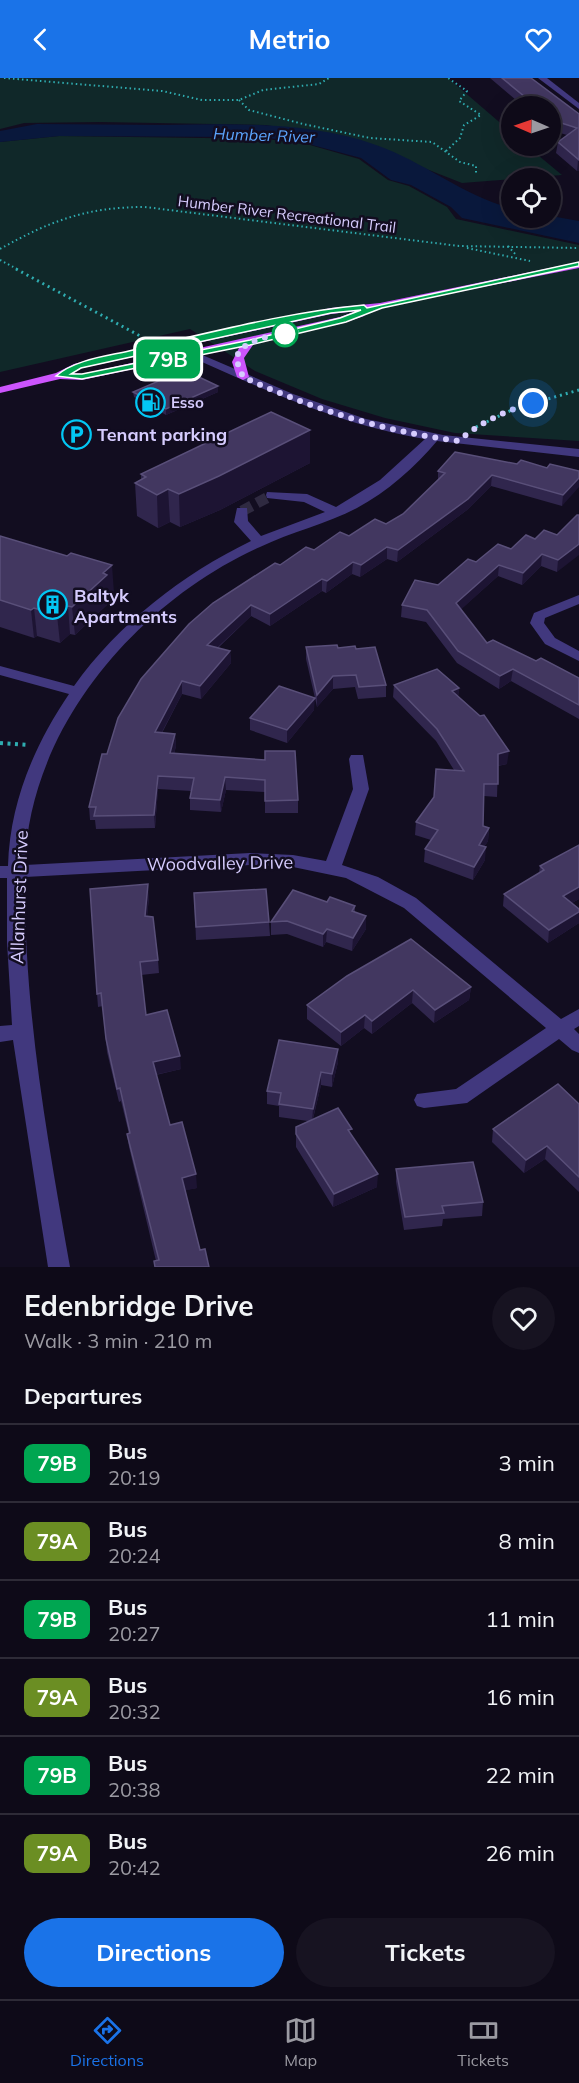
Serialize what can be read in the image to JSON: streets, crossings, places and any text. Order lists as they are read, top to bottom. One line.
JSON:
{"streets":{"street":["Woodvalley Drive","Allanhurst Drive"],"path":["Humber River Recreational Trail"]},"crossings":[["Woodvalley Drive","Allanhurst Drive"]],"water":["Humber River"],"places":{"fuel station":["Esso"],"parking":["Tenant parking"],"building":["Baltyk Apartments"]},"lines":["bus line 79B"],"north":"left","page":{"header":"Metrio","on_map":"79B","heading":[["Edenbridge Drive","Walk · 3 min · 210 m"],"Departures"],"list":[{"mark":"79B","name":"Bus","note":"20:19","value":"3 min"},{"mark":"79A","name":"Bus","note":"20:24","value":"8 min"},{"mark":"79B","name":"Bus","note":"20:27","value":"11 min"},{"mark":"79A","name":"Bus","note":"20:32","value":"16 min"},{"mark":"79B","name":"Bus","note":"20:38","value":"22 min"},{"mark":"79A","name":"Bus","note":"20:42","value":"26 min"}],"buttons":["Directions","Tickets"],"tabs":["Directions","Map","Tickets"]}}
